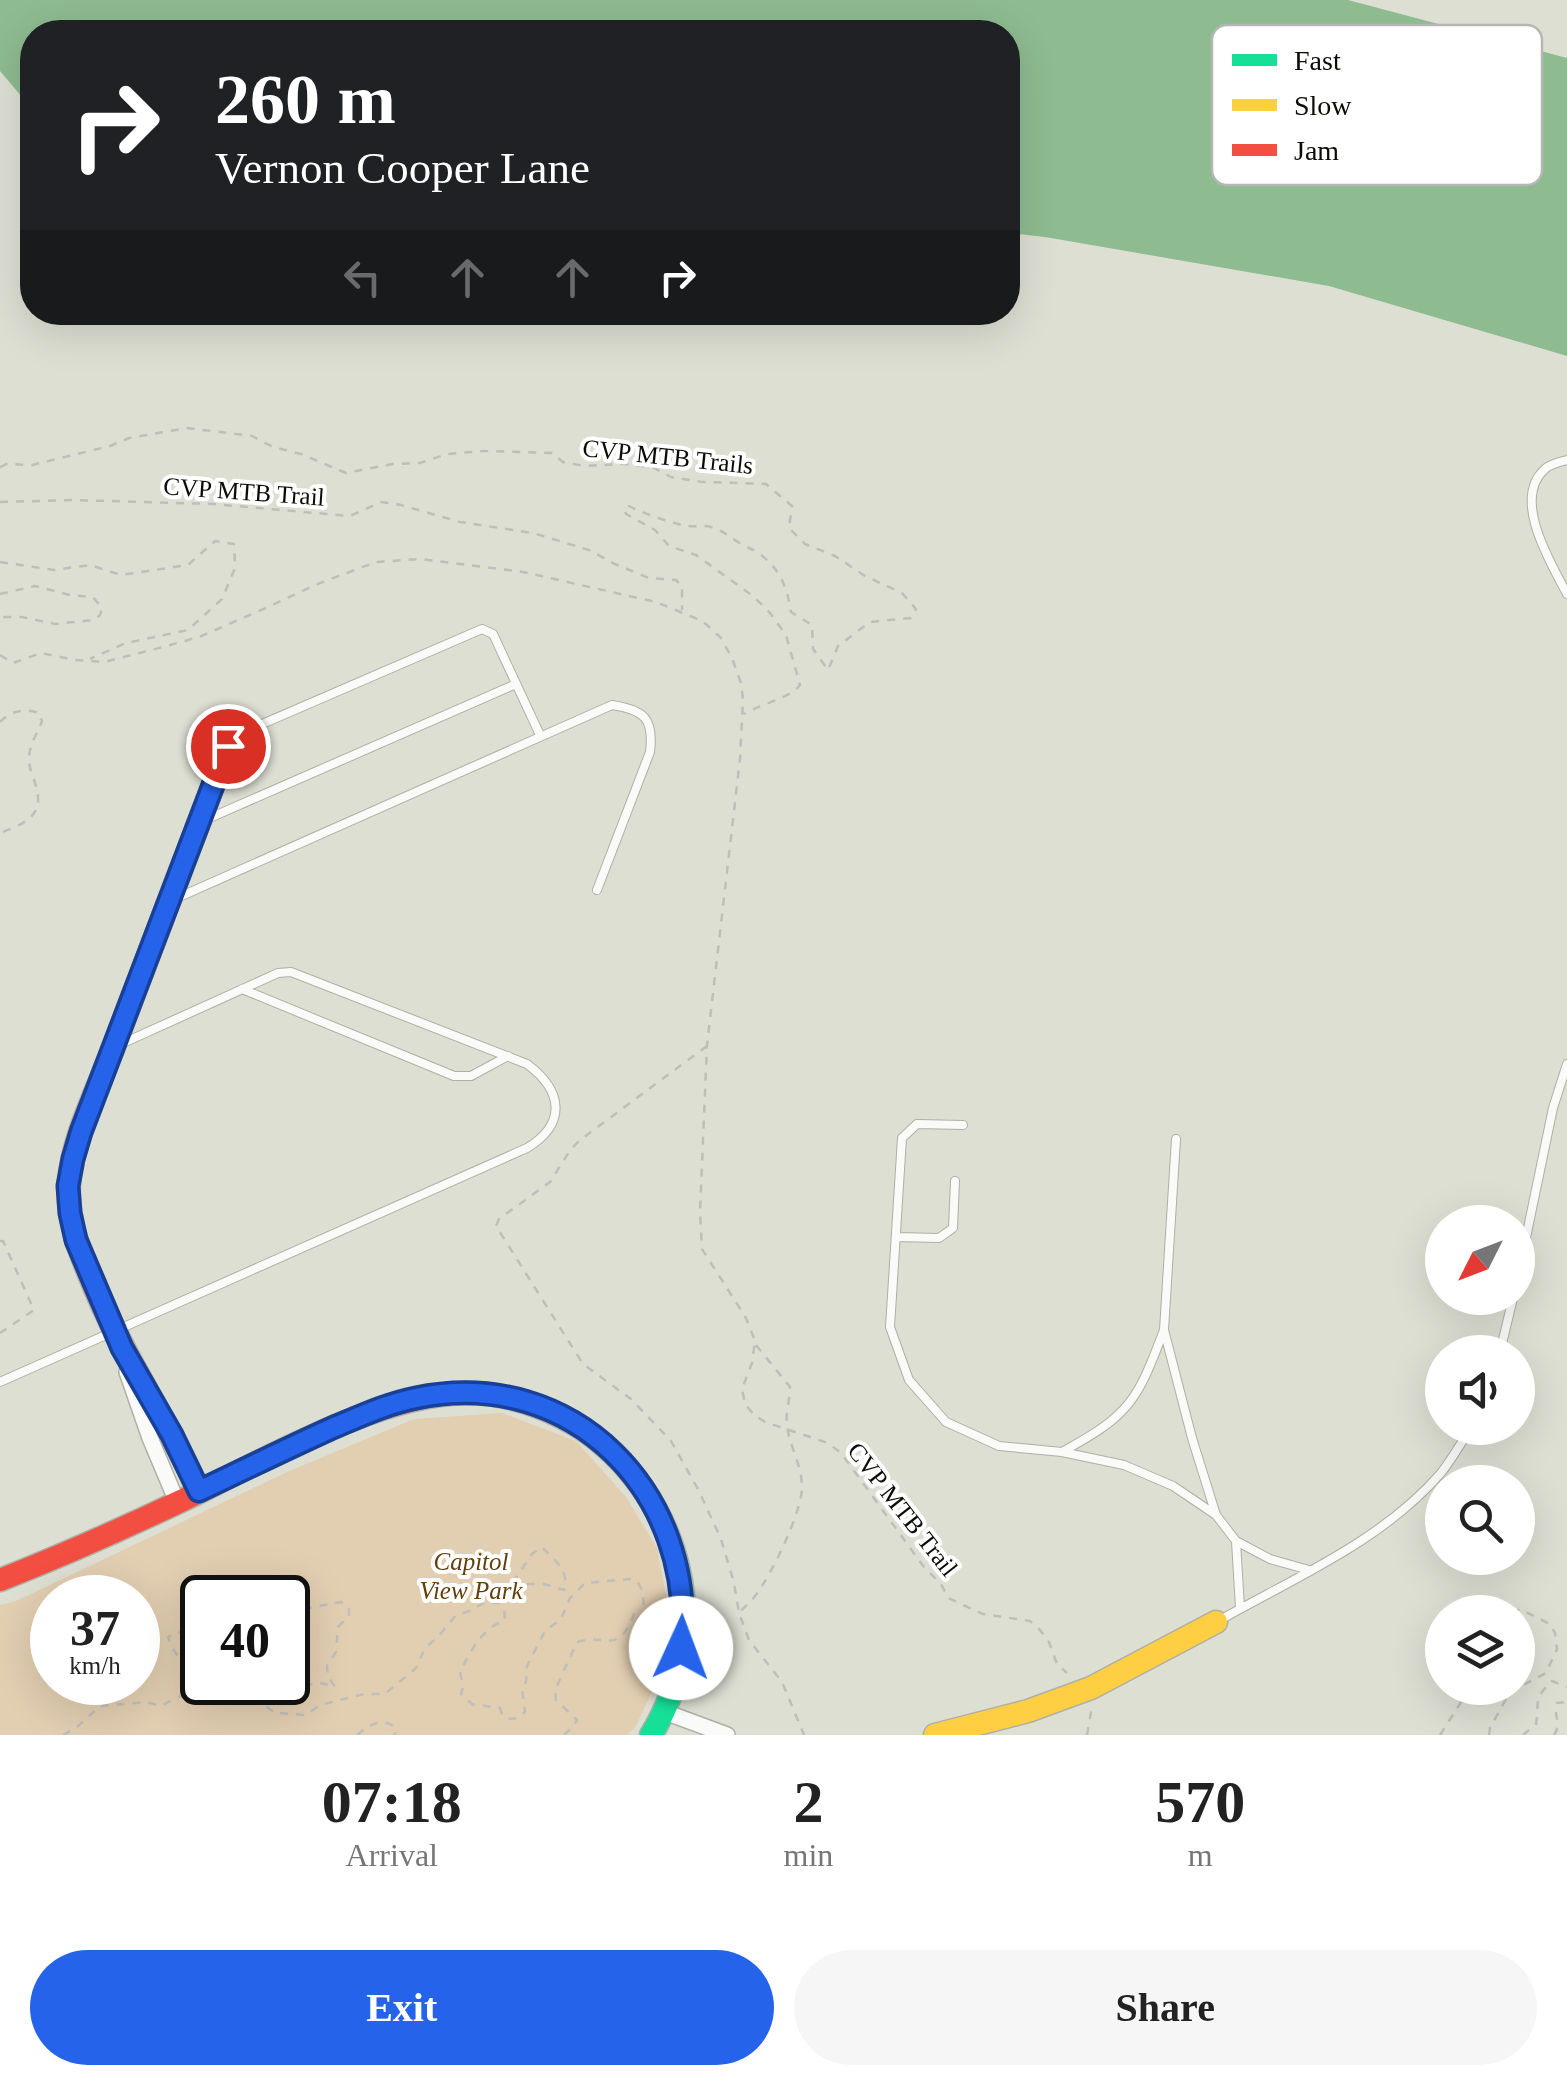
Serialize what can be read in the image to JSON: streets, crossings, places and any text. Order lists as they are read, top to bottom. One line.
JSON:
{"streets":{"path":["CVP MTB Trails","CVP MTB Trail"]},"crossings":[["CVP MTB Trails","CVP MTB Trail"]],"parks":["Capitol View Park"],"legend":["Fast","Slow","Jam"],"north":"bottom left","page":{"turn":["260 m","Vernon Cooper Lane"],"speed":"37 km/h","limit":"40","eta":["07:18","Arrival","2","min","570","m"],"buttons":["Exit","Share"]}}
